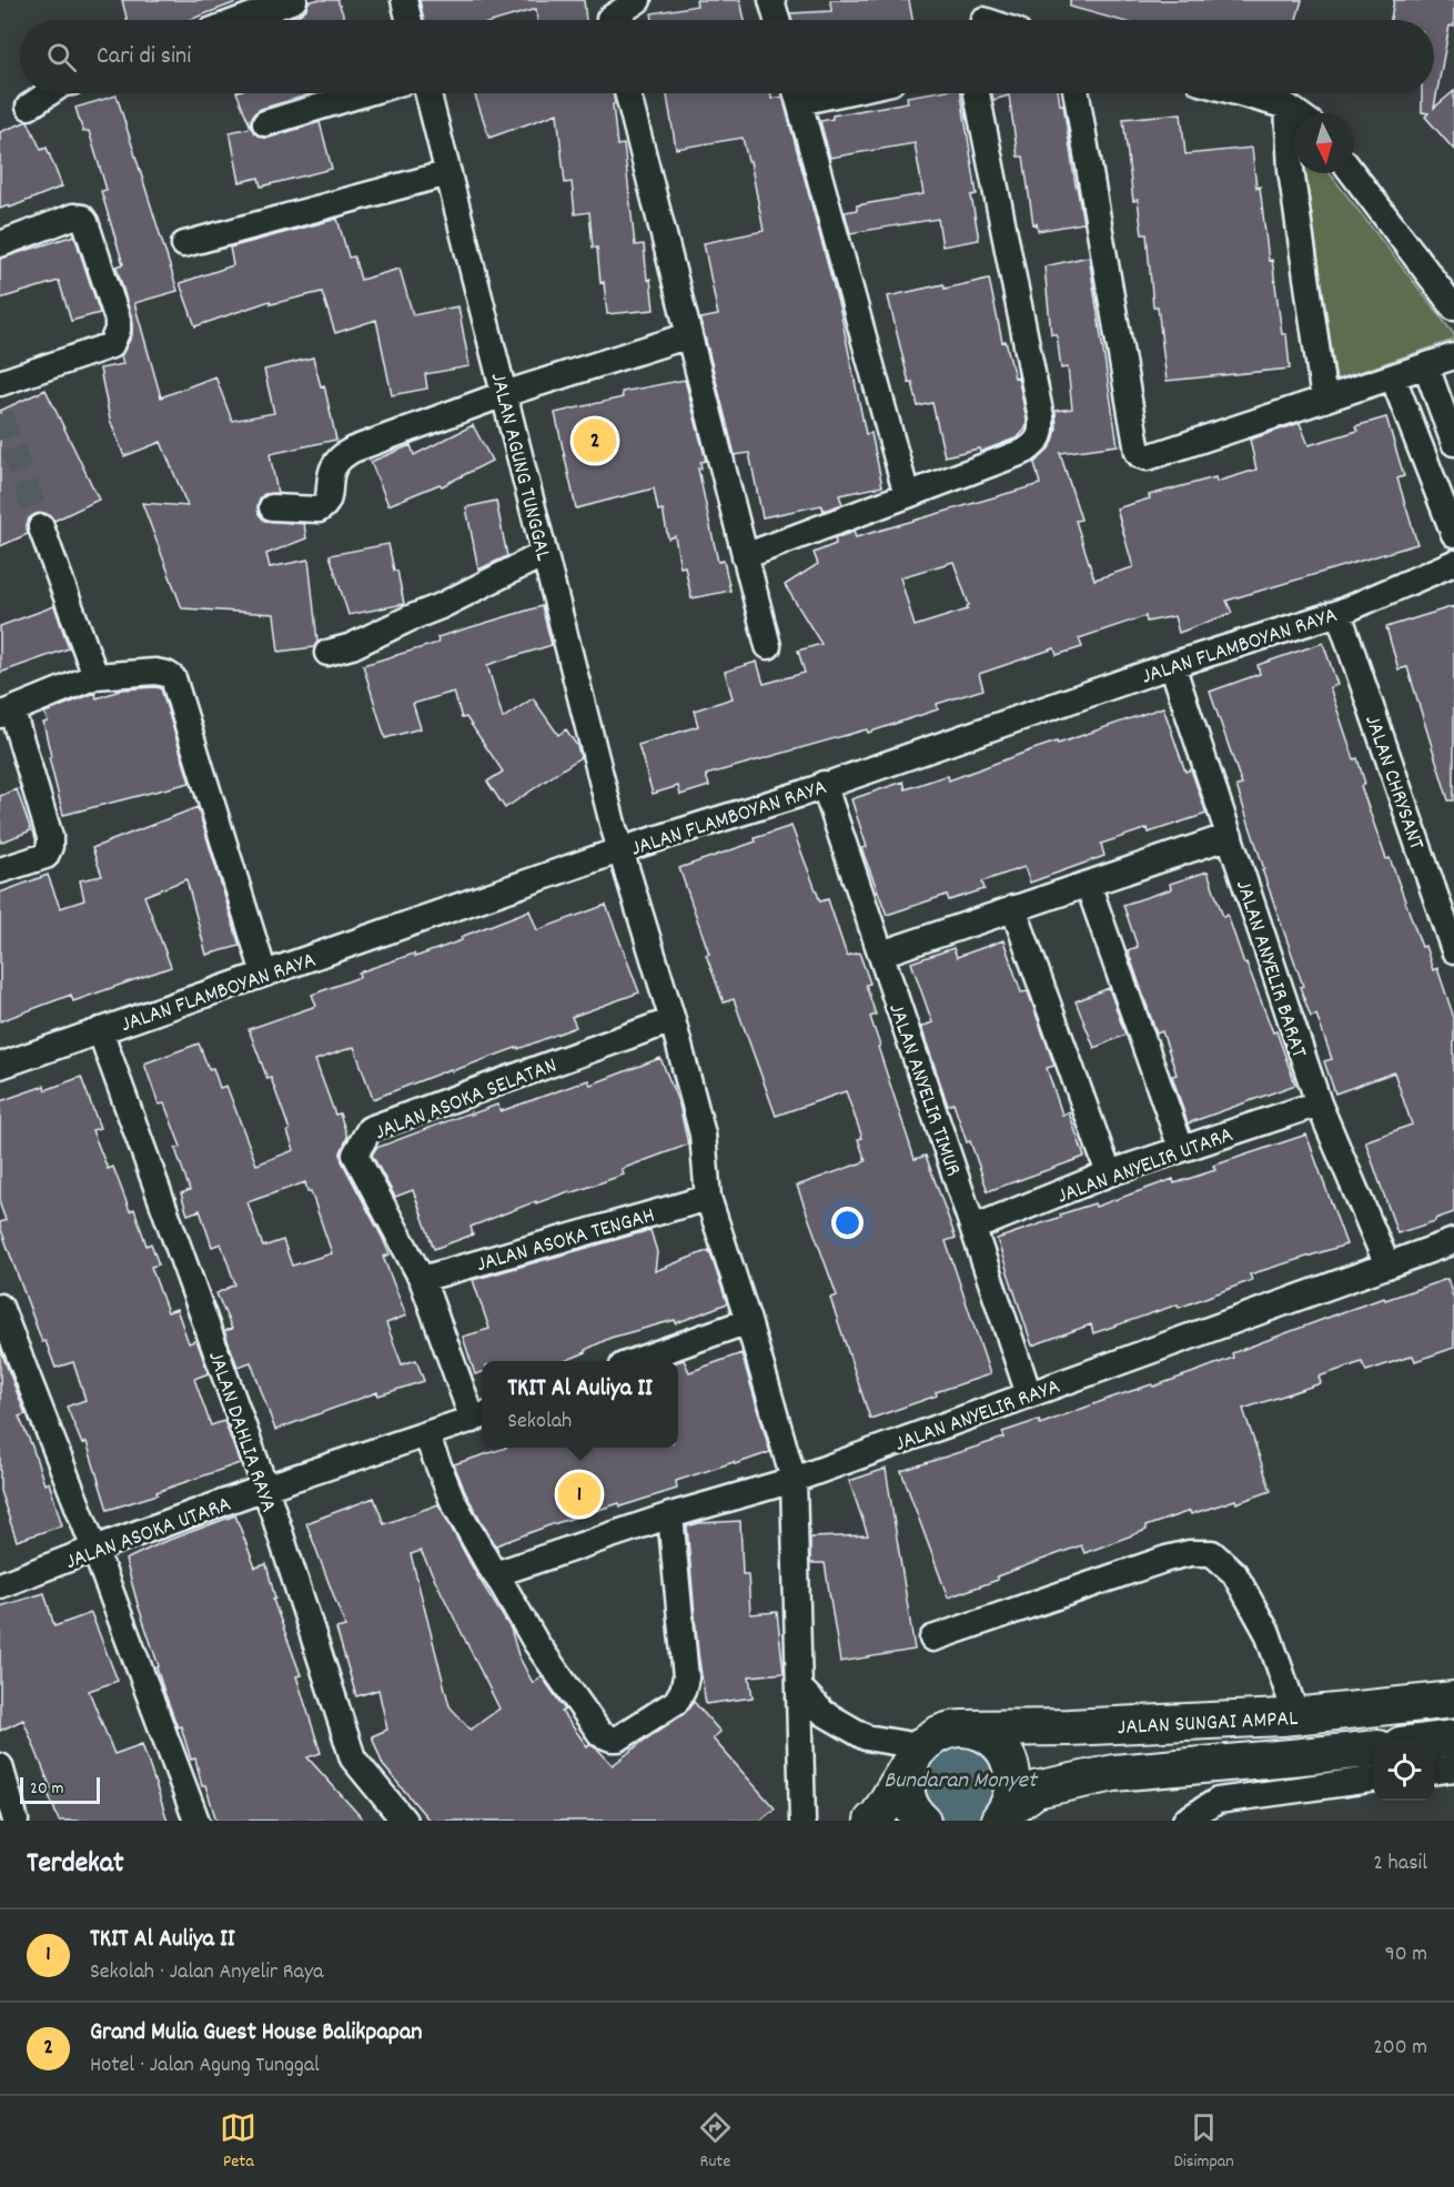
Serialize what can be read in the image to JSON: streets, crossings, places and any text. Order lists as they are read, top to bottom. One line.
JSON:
{"streets":{"main road":["JALAN SUNGAI AMPAL"],"street":["JALAN AGUNG TUNGGAL","JALAN FLAMBOYAN RAYA","JALAN CHRYSANT","JALAN ANYELIR BARAT","JALAN ANYELIR TIMUR","JALAN ASOKA SELATAN","JALAN ANYELIR UTARA","JALAN ASOKA TENGAH","JALAN ANYELIR RAYA","JALAN DAHLIA RAYA","JALAN ASOKA UTARA"]},"crossings":[["JALAN AGUNG TUNGGAL","JALAN FLAMBOYAN RAYA"],["JALAN AGUNG TUNGGAL","JALAN ASOKA SELATAN"],["JALAN AGUNG TUNGGAL","JALAN ASOKA TENGAH"],["JALAN AGUNG TUNGGAL","JALAN ANYELIR RAYA"],["JALAN FLAMBOYAN RAYA","JALAN CHRYSANT"],["JALAN FLAMBOYAN RAYA","JALAN ANYELIR BARAT"],["JALAN FLAMBOYAN RAYA","JALAN ANYELIR TIMUR"],["JALAN FLAMBOYAN RAYA","JALAN DAHLIA RAYA"],["JALAN ANYELIR BARAT","JALAN ANYELIR UTARA"],["JALAN ANYELIR BARAT","JALAN ANYELIR RAYA"],["JALAN ANYELIR TIMUR","JALAN ANYELIR UTARA"],["JALAN ANYELIR TIMUR","JALAN ANYELIR RAYA"],["JALAN ASOKA SELATAN","JALAN ASOKA TENGAH"],["JALAN ASOKA SELATAN","JALAN ASOKA UTARA"],["JALAN DAHLIA RAYA","JALAN ASOKA UTARA"]],"water":["Bundaran Monyet"],"scale_bar":"20 m","north":"bottom","page":{"search":"Cari di sini","pins":["2","1"],"popup":["TKIT Al Auliya II","Sekolah"],"scale":"20 m","heading":["Terdekat","2 hasil"],"list":[{"mark":"1","name":"TKIT Al Auliya II","note":"Sekolah · Jalan Anyelir Raya","value":"90 m"},{"mark":"2","name":"Grand Mulia Guest House Balikpapan","note":"Hotel · Jalan Agung Tunggal","value":"200 m"}],"nav":["Peta","Rute","Disimpan"]}}
